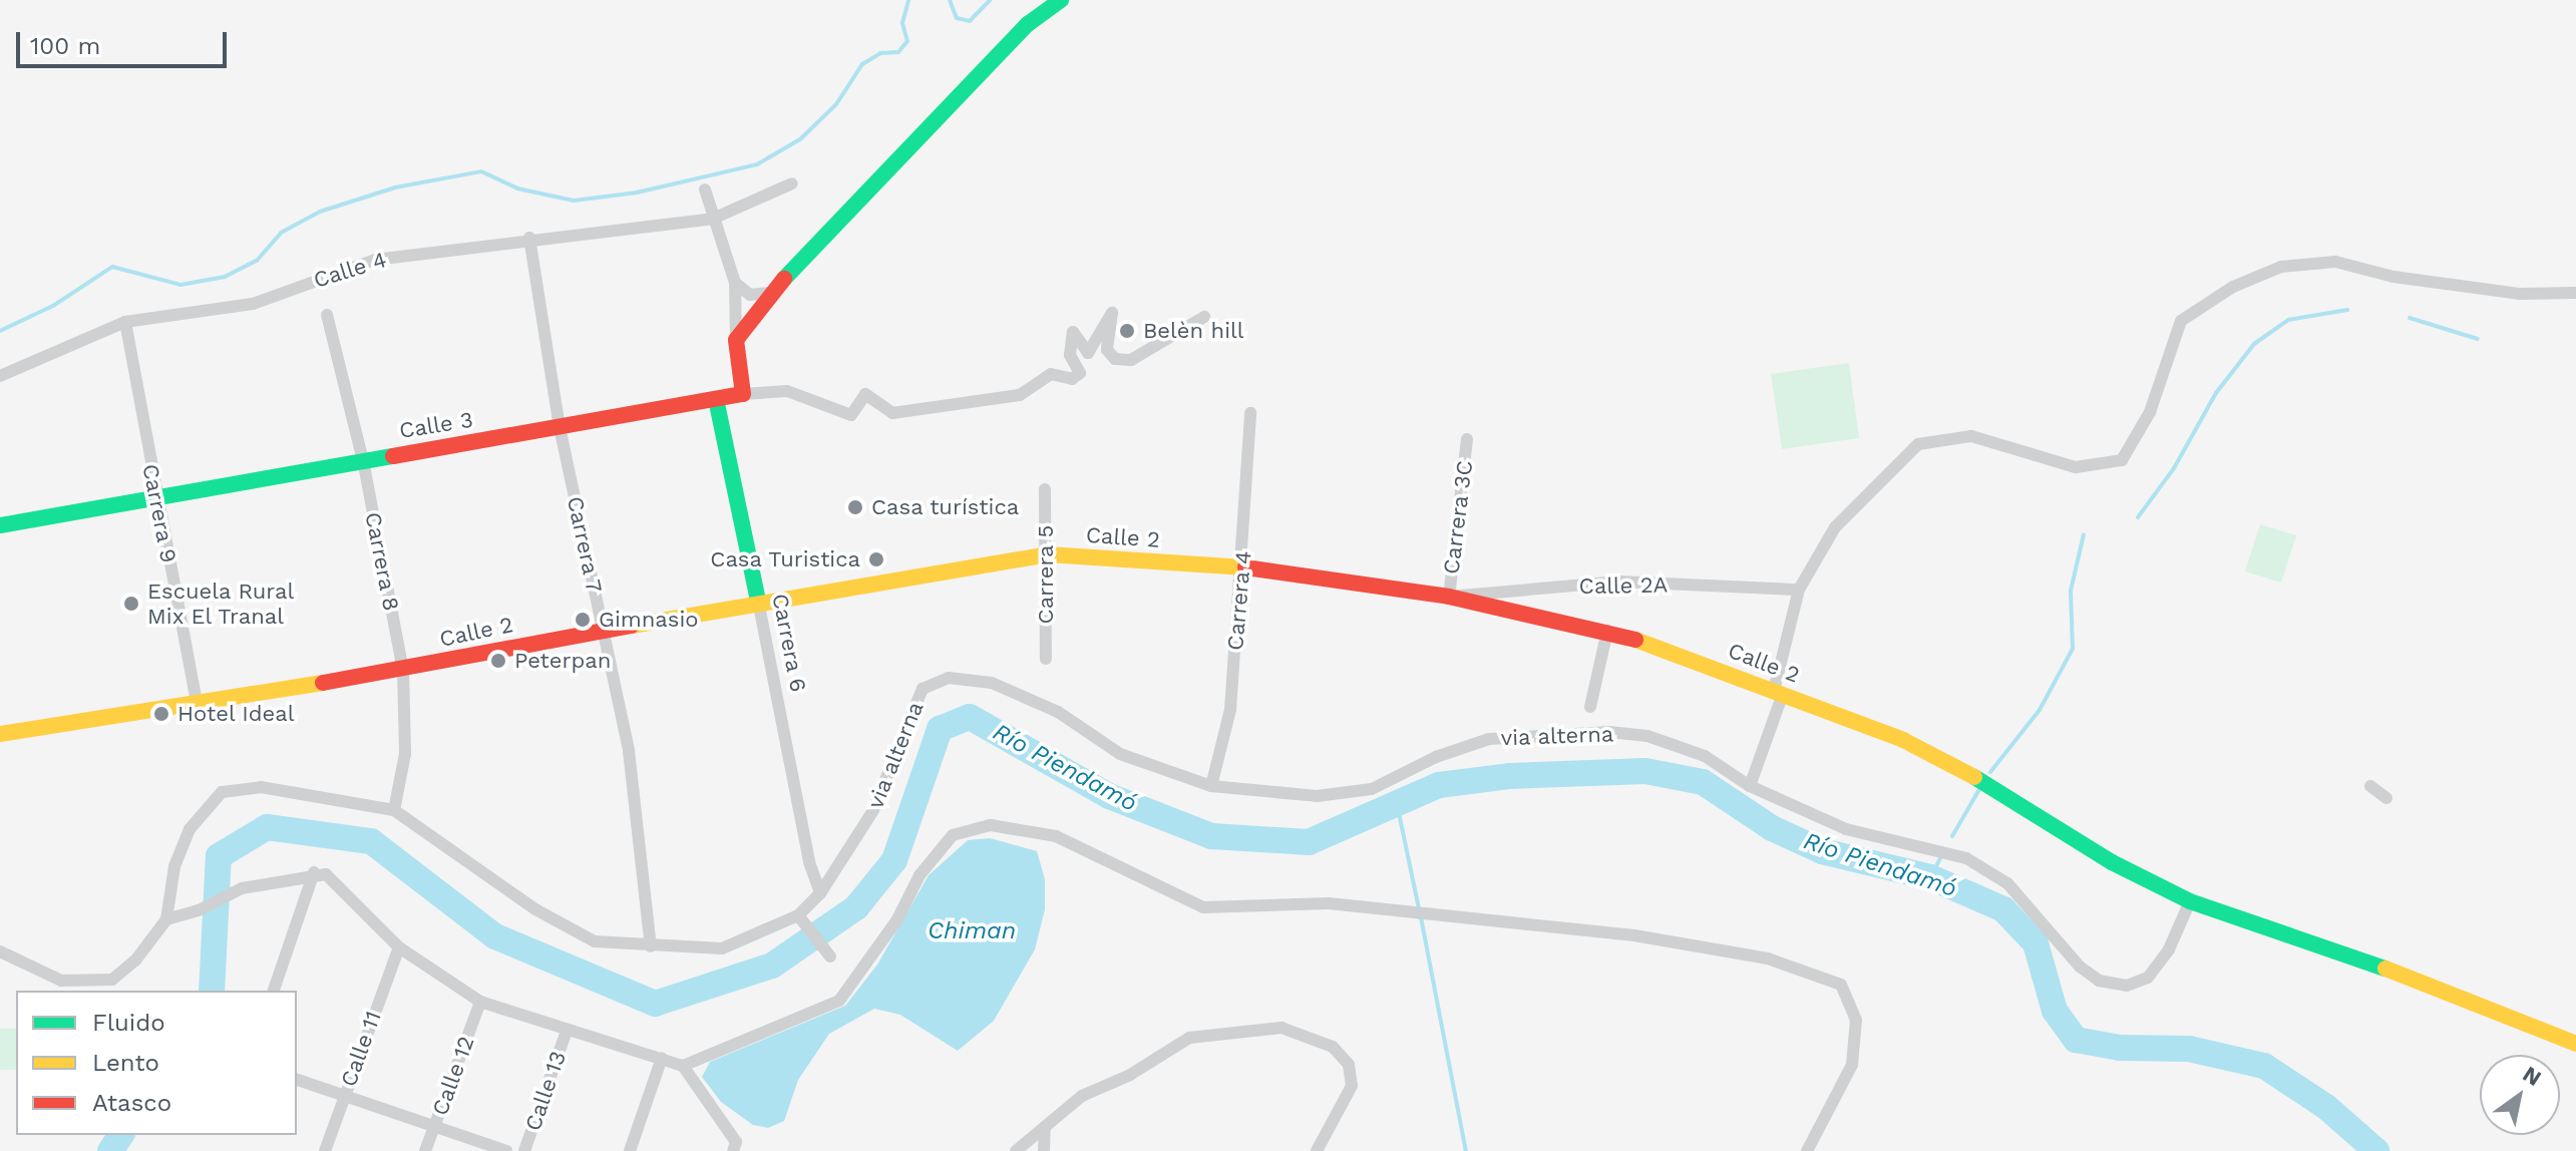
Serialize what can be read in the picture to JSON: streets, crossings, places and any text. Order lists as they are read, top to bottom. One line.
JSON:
{"streets":{"main road":["Calle 3","Calle 2","Carrera 6"],"street":["Calle 4","Carrera 9","Carrera 3C","Carrera 7","Carrera 8","Carrera 5","Calle 2A","Carrera 4","via alterna","Calle 11","Calle 12","Calle 13"]},"crossings":[["Calle 4","Carrera 9"],["Calle 4","Carrera 7"],["Calle 3","Carrera 9"],["Calle 3","Carrera 7"],["Calle 3","Carrera 8"],["Calle 3","Carrera 6"],["Carrera 9","Calle 2"],["Carrera 3C","Calle 2"],["Carrera 3C","Calle 2A"],["Calle 2","Carrera 7"],["Calle 2","Carrera 8"],["Calle 2","Carrera 5"],["Calle 2","Calle 2A"],["Calle 2","Carrera 4"],["Calle 2","Carrera 6"],["Calle 2","via alterna"],["Carrera 7","via alterna"],["Carrera 8","via alterna"],["Carrera 4","via alterna"],["Carrera 6","via alterna"]],"water":["Río Piendamó","Chiman"],"places":["Belèn hill","Casa turística","Casa Turistica","Escuela Rural Mix El Tranal","Gimnasio","Peterpan","Hotel Ideal"],"legend":["Fluido","Lento","Atasco"],"scale_bar":"100 m","north":"top right"}
